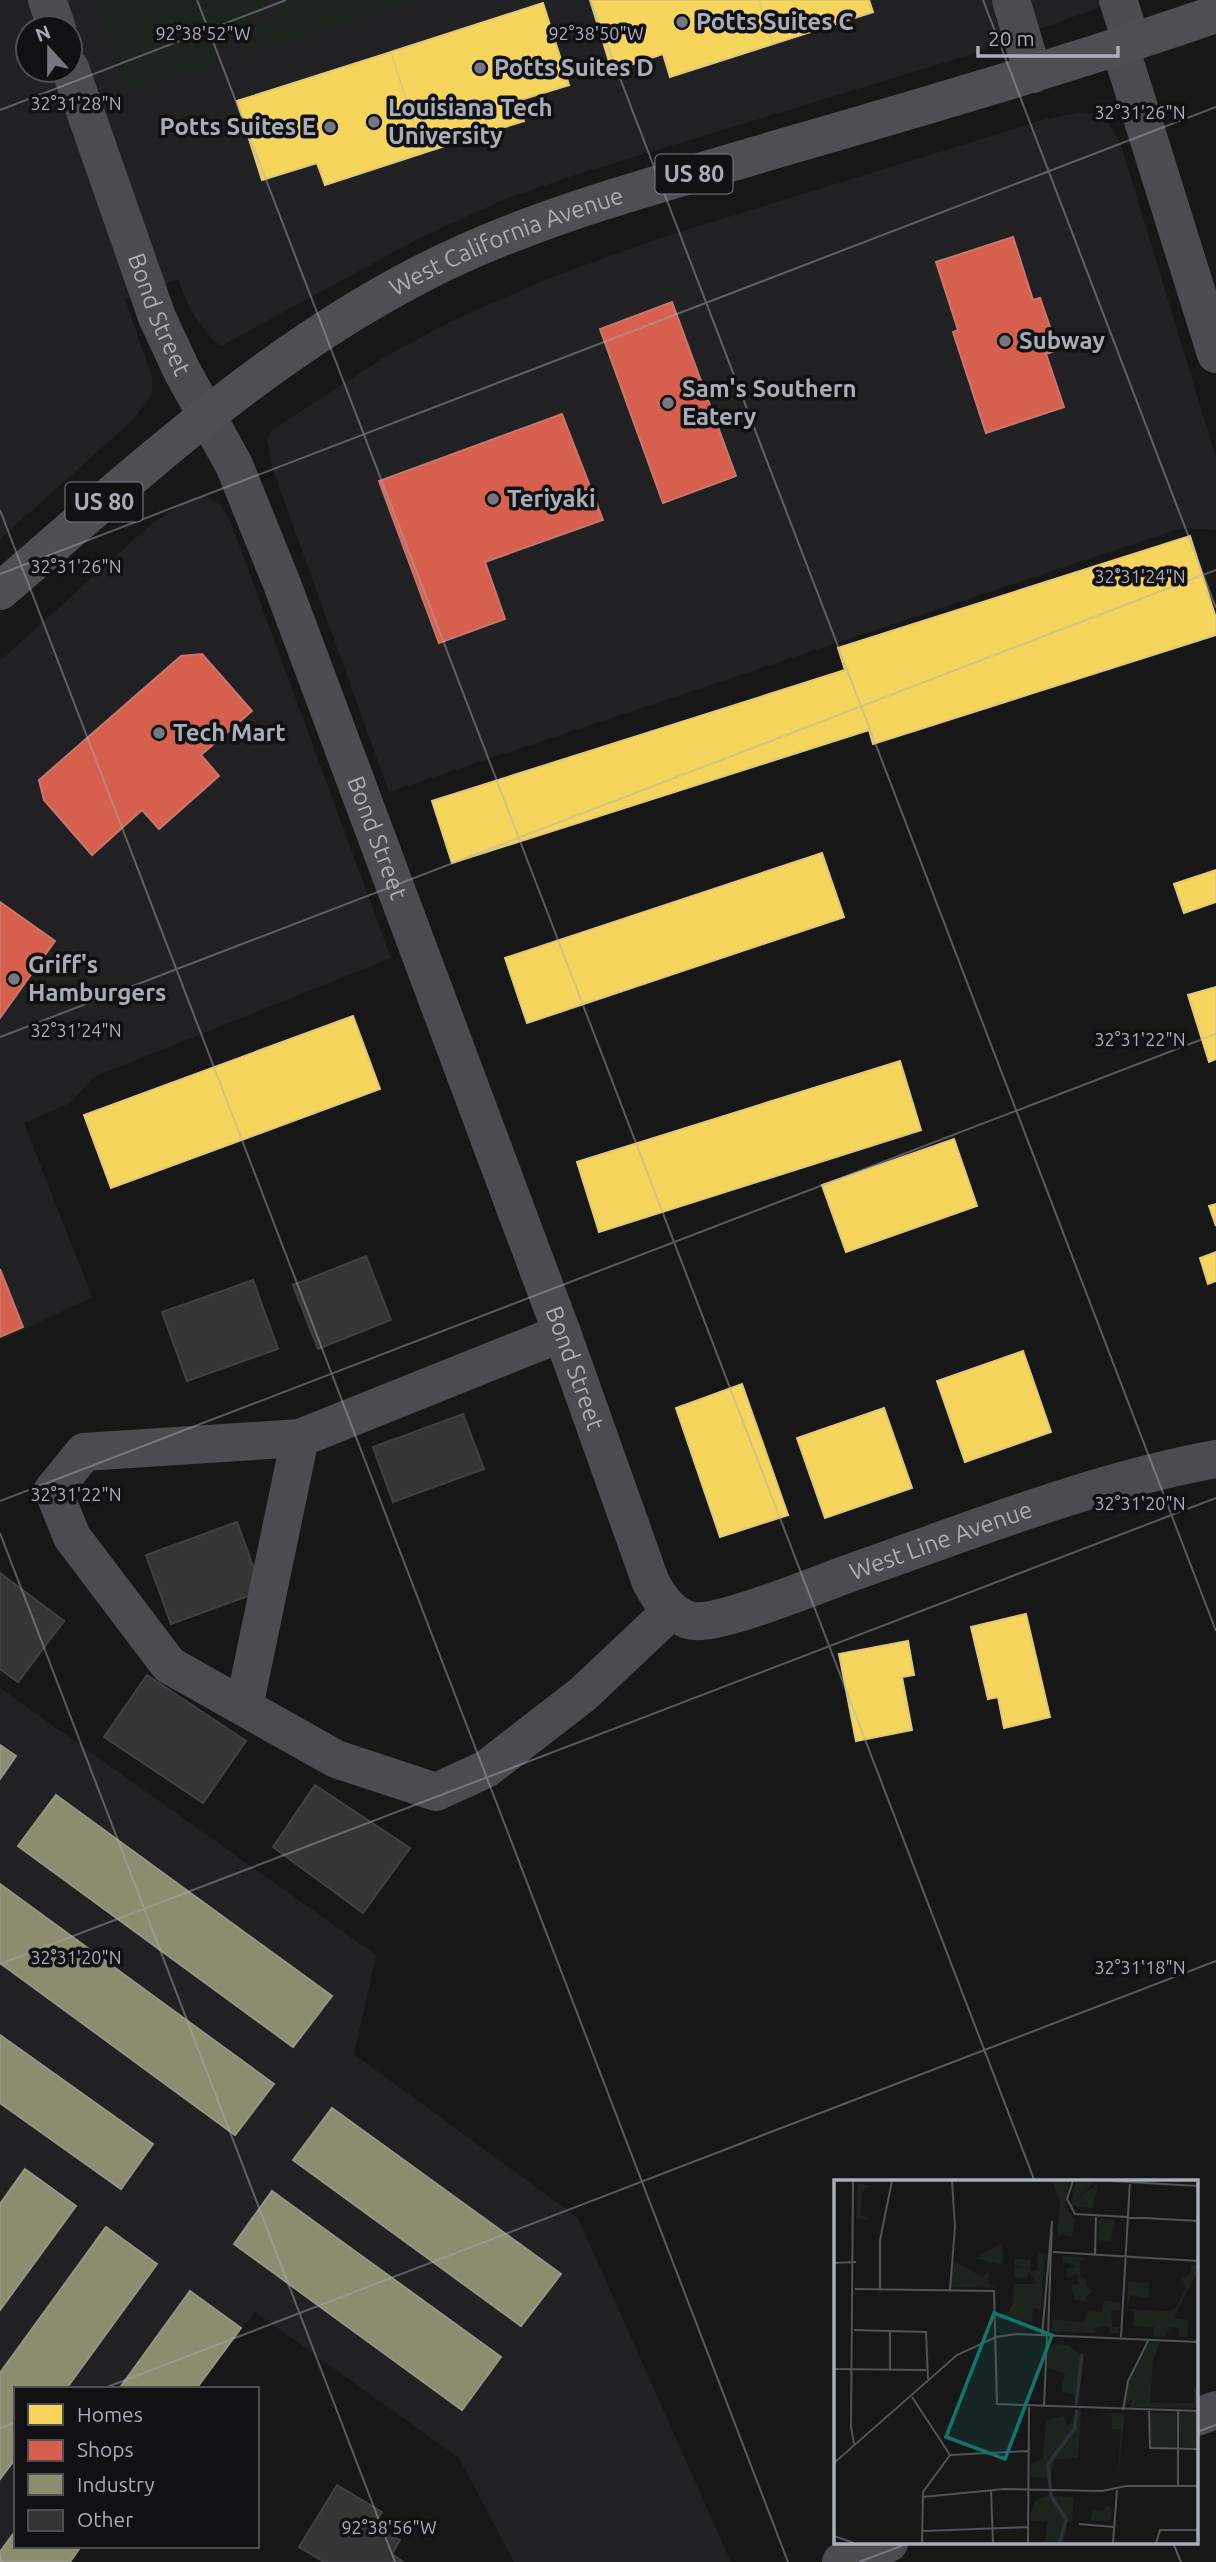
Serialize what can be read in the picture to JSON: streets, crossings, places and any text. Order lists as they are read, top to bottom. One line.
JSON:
{"streets":{"main road":["US 80","West California Avenue"],"street":["Bond Street","West Line Avenue"]},"crossings":[["West California Avenue","Bond Street"],["Bond Street","West Line Avenue"]],"places":["Potts Suites C","Potts Suites D","Louisiana Tech University","Potts Suites E","Subway","Sam's Southern Eatery","Teriyaki","Tech Mart","Griff's Hamburgers"],"legend":["Homes","Shops","Industry","Other"],"scale_bar":"20 m","north":"top","coordinates":["92°38'52\"W","92°38'50\"W","32°31'28\"N","32°31'26\"N","32°31'24\"N","32°31'22\"N","32°31'20\"N","32°31'18\"N","92°38'56\"W"]}
